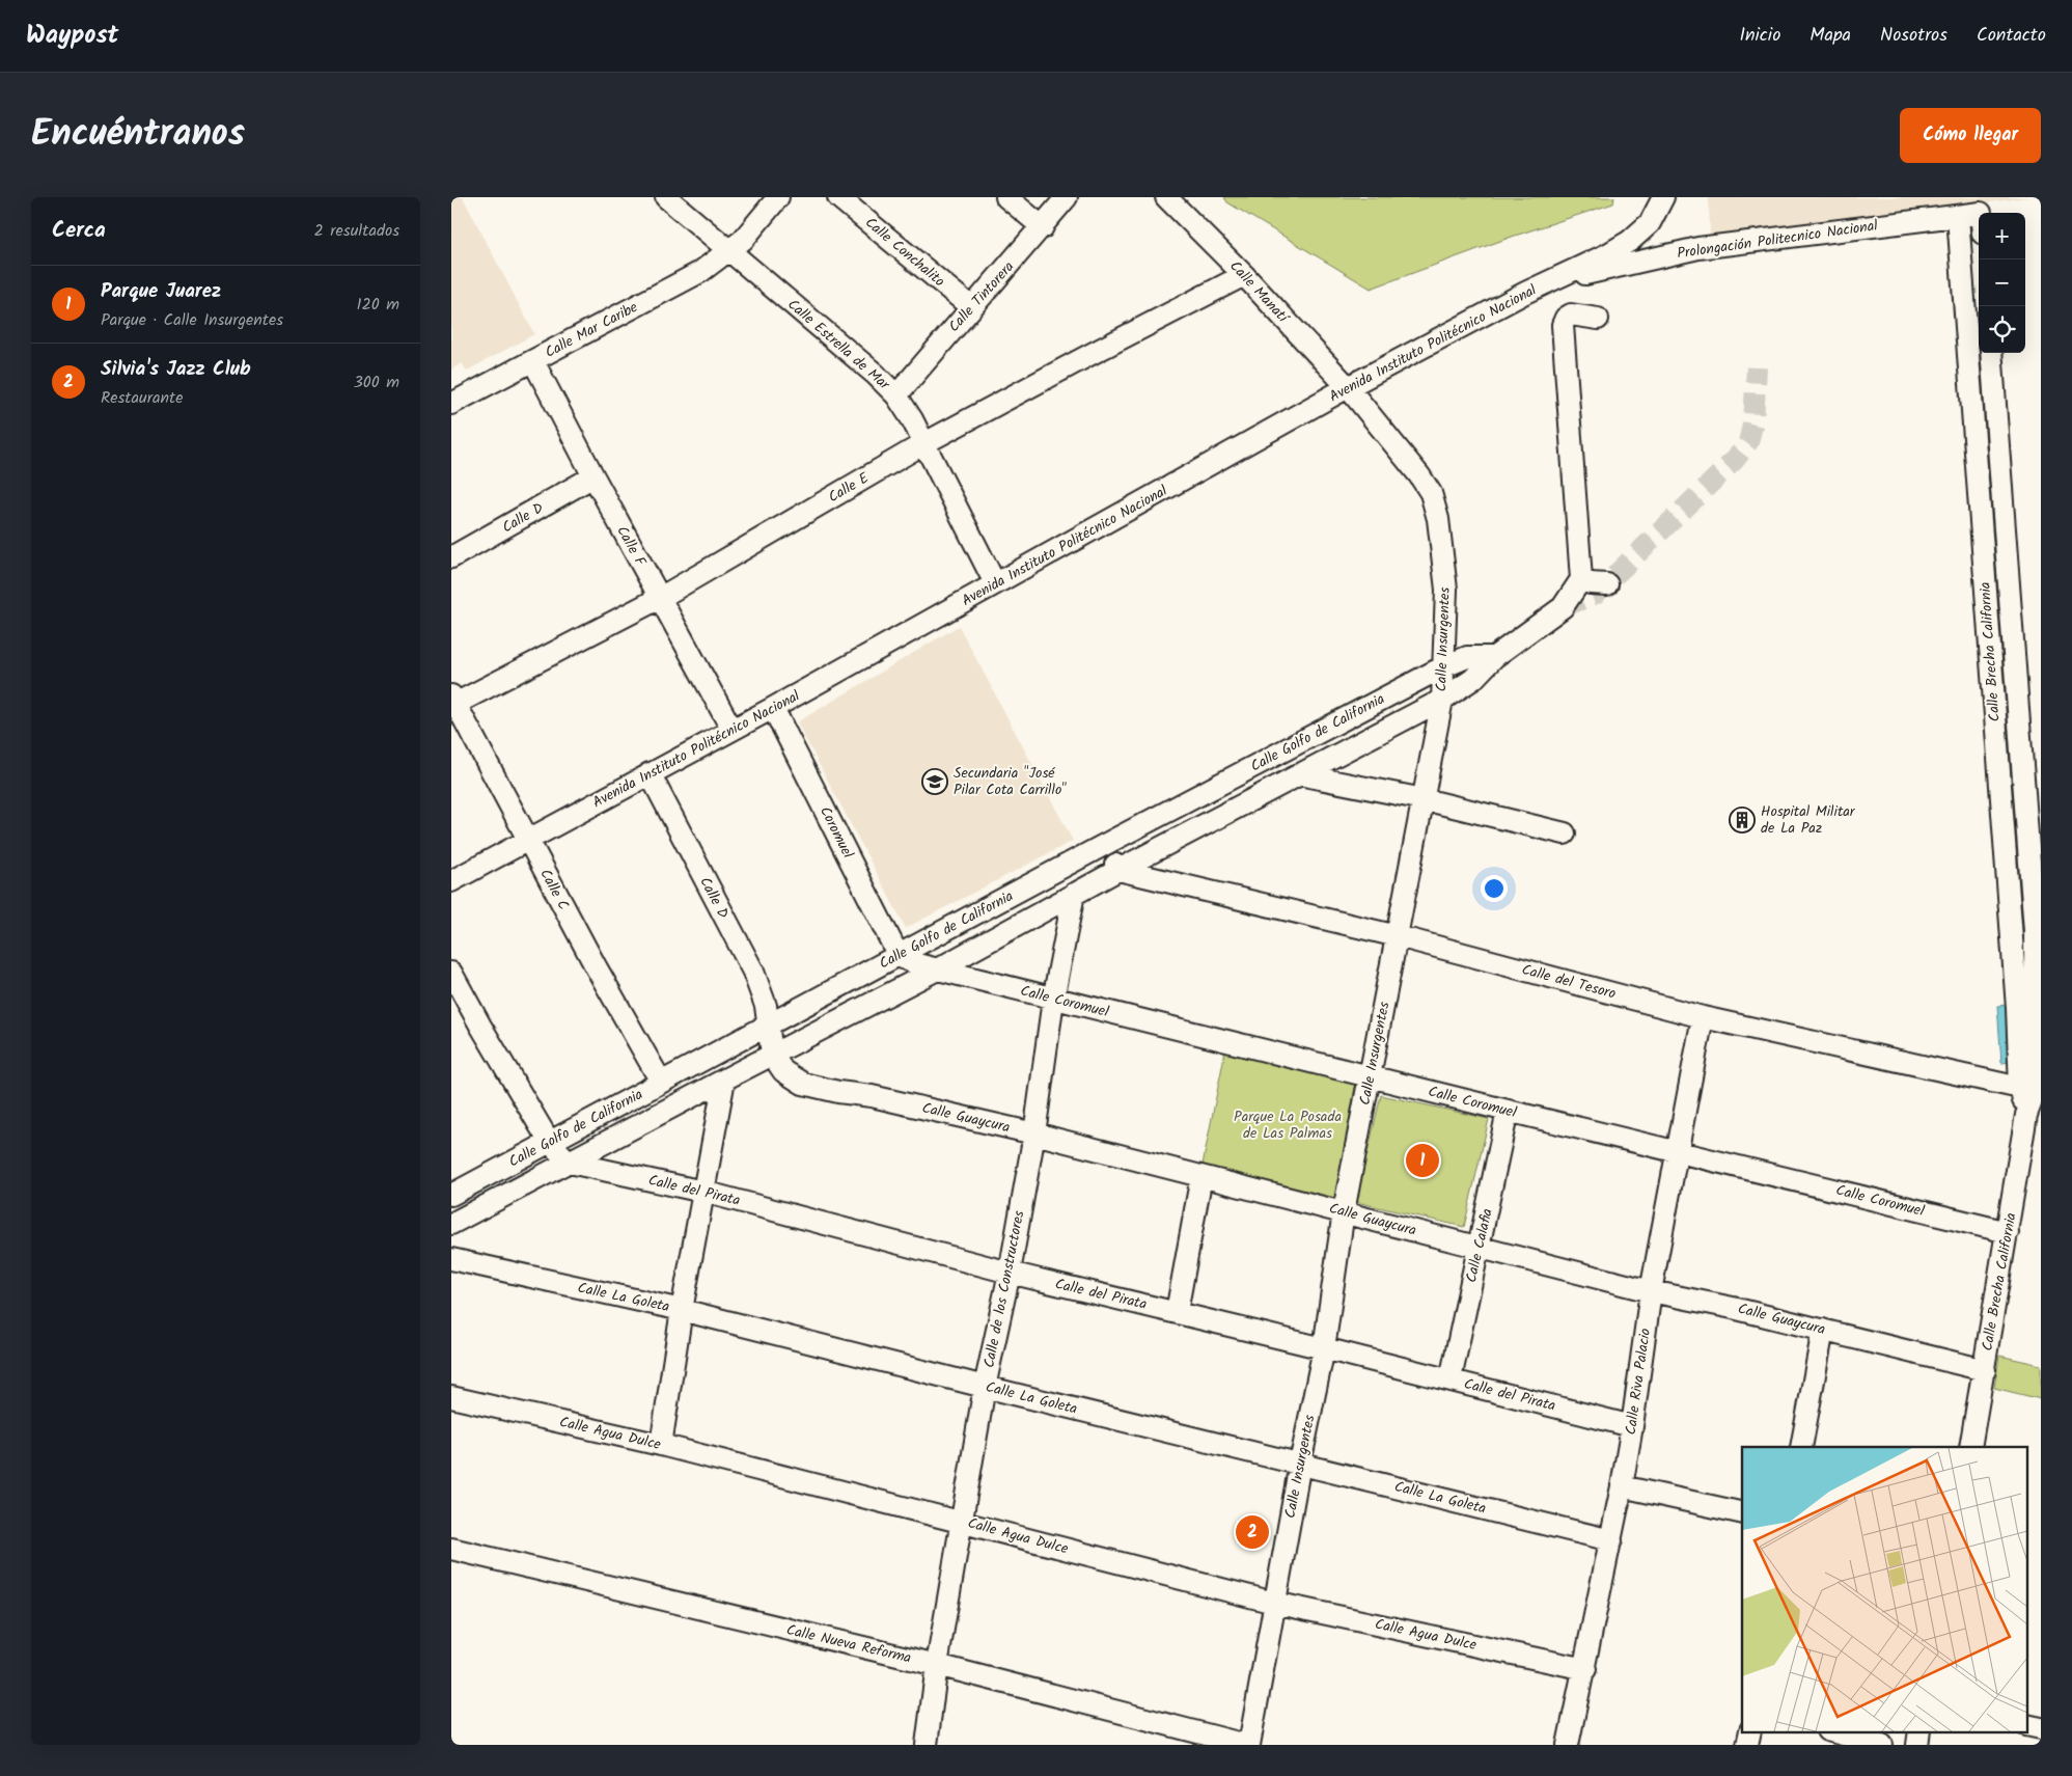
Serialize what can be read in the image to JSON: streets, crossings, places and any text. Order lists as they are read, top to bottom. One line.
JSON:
{"streets":{"street":["Prolongación Politecnico Nacional","Calle Conchalito","Calle Manatí","Calle Tintorera","Calle Mar Caribe","Avenida Instituto Politécnico Nacional","Calle Estrella de Mar","Calle E","Calle D","Calle F","Calle Insurgentes","Calle Brecha California","Calle Golfo de California","Coromuel","Calle C","Calle del Tesoro","Calle Coromuel","Calle Guaycura","Calle del Pirata","Calle Calafia","Calle de los Constructores","Calle La Goleta","Calle Riva Palacio","Calle Agua Dulce","Calle Nueva Reforma"]},"crossings":[["Prolongación Politecnico Nacional","Avenida Instituto Politécnico Nacional"],["Prolongación Politecnico Nacional","Calle Brecha California"],["Calle Conchalito","Calle Tintorera"],["Calle Manatí","Avenida Instituto Politécnico Nacional"],["Calle Manatí","Calle E"],["Calle Manatí","Calle Insurgentes"],["Calle Tintorera","Calle Estrella de Mar"],["Calle Mar Caribe","Calle Estrella de Mar"],["Calle Mar Caribe","Calle F"],["Avenida Instituto Politécnico Nacional","Calle Estrella de Mar"],["Avenida Instituto Politécnico Nacional","Calle D"],["Avenida Instituto Politécnico Nacional","Calle F"],["Avenida Instituto Politécnico Nacional","Calle Insurgentes"],["Avenida Instituto Politécnico Nacional","Coromuel"],["Avenida Instituto Politécnico Nacional","Calle C"],["Calle Estrella de Mar","Calle E"],["Calle E","Calle F"],["Calle E","Calle C"],["Calle D","Calle F"],["Calle D","Calle Golfo de California"],["Calle D","Calle Guaycura"],["Calle Insurgentes","Calle Golfo de California"],["Calle Insurgentes","Calle del Tesoro"],["Calle Insurgentes","Calle Coromuel"],["Calle Insurgentes","Calle Guaycura"],["Calle Insurgentes","Calle del Pirata"],["Calle Insurgentes","Calle La Goleta"],["Calle Insurgentes","Calle Agua Dulce"],["Calle Insurgentes","Calle Nueva Reforma"],["Calle Brecha California","Calle del Tesoro"],["Calle Brecha California","Calle Coromuel"],["Calle Brecha California","Calle Guaycura"],["Calle Golfo de California","Coromuel"],["Calle Golfo de California","Calle C"],["Calle Golfo de California","Calle del Tesoro"],["Calle Golfo de California","Calle Coromuel"],["Calle Golfo de California","Calle Guaycura"],["Calle Golfo de California","Calle del Pirata"],["Calle Golfo de California","Calle de los Constructores"],["Coromuel","Calle Coromuel"],["Calle del Tesoro","Calle Riva Palacio"],["Calle Coromuel","Calle Calafia"],["Calle Coromuel","Calle de los Constructores"],["Calle Coromuel","Calle Riva Palacio"],["Calle Guaycura","Calle Calafia"],["Calle Guaycura","Calle de los Constructores"],["Calle Guaycura","Calle Riva Palacio"],["Calle del Pirata","Calle Calafia"],["Calle del Pirata","Calle de los Constructores"],["Calle del Pirata","Calle Riva Palacio"],["Calle de los Constructores","Calle La Goleta"],["Calle de los Constructores","Calle Agua Dulce"],["Calle de los Constructores","Calle Nueva Reforma"],["Calle La Goleta","Calle Riva Palacio"],["Calle Riva Palacio","Calle Agua Dulce"]],"parks":["Parque La Posada de Las Palmas"],"places":{"school or university":["Secundaria \"José Pilar Cota Carrillo\""],"building":["Hospital Militar de La Paz"]},"page":{"header":"Waypost","nav":["Inicio","Mapa","Nosotros","Contacto"],"title":"Encuéntranos","buttons":"Cómo llegar","heading":["Cerca","2 resultados"],"map_buttons":["+","−"],"list":[{"mark":"1","name":"Parque Juarez","note":"Parque · Calle Insurgentes","value":"120 m"},{"mark":"2","name":"Silvia's Jazz Club","note":"Restaurante","value":"300 m"}],"pins":["1","2"]}}
